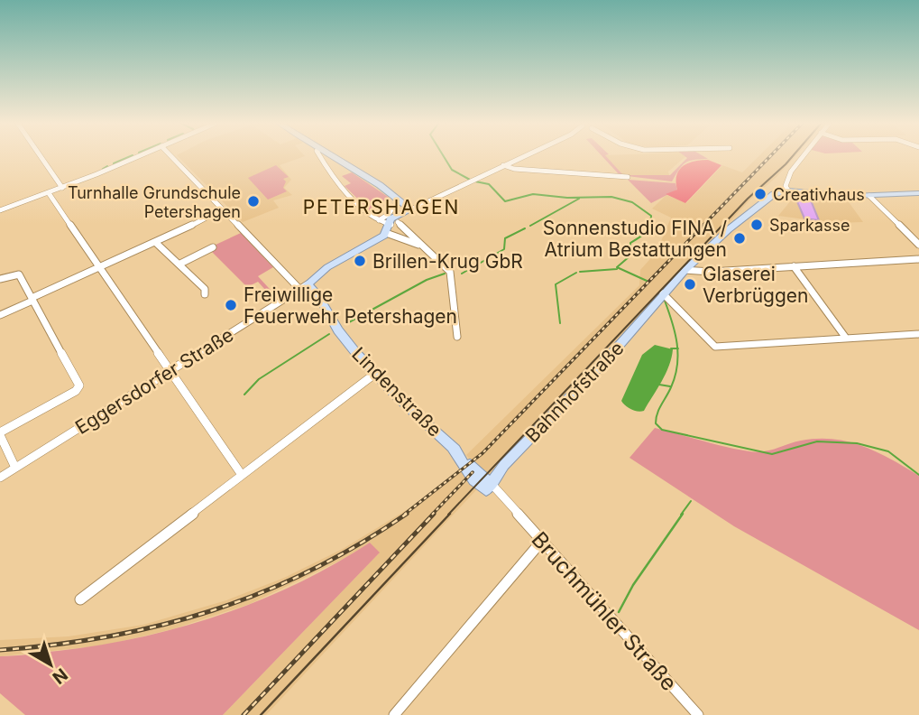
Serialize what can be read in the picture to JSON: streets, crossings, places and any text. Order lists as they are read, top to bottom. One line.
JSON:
{"streets":{"main road":["Lindenstraße","Bahnhofstraße"],"street":["Eggersdorfer Straße","Bruchmühler Straße"]},"crossings":[["Eggersdorfer Straße","Lindenstraße"],["Lindenstraße","Bahnhofstraße"],["Lindenstraße","Bruchmühler Straße"],["Bahnhofstraße","Bruchmühler Straße"]],"districts":["PETERSHAGEN"],"places":["Creativhaus","Turnhalle Grundschule Petershagen","Sparkasse","Sonnenstudio FINA / Atrium Bestattungen","Brillen-Krug GbR","Glaserei Verbrüggen","Freiwillige Feuerwehr Petershagen"],"north":"bottom right"}
